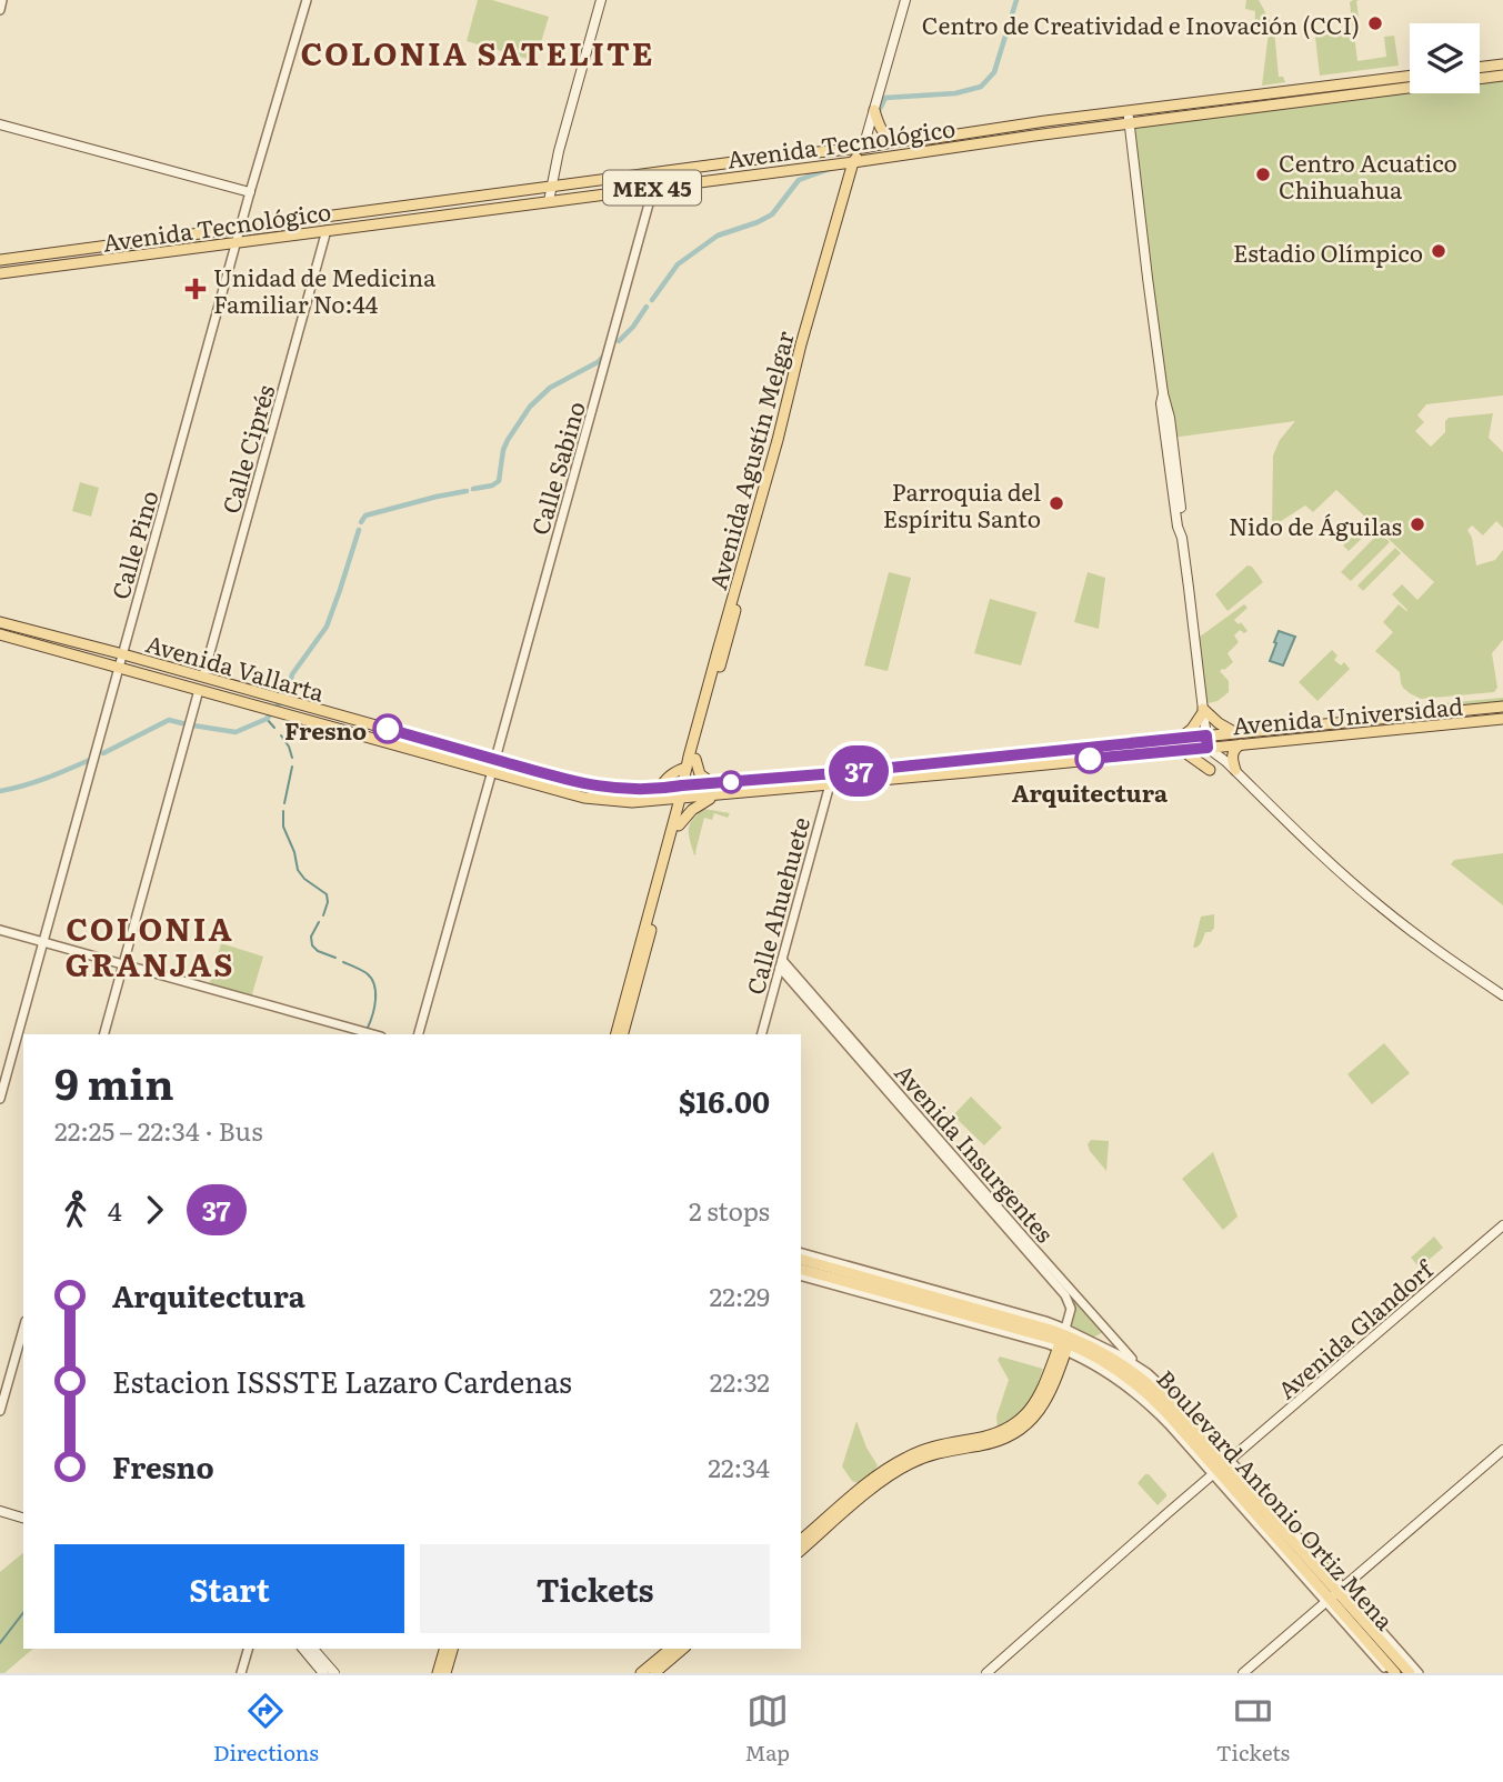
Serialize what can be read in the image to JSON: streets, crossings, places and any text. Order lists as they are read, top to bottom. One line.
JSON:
{"streets":{"main road":["Avenida Tecnológico","MEX 45","Avenida Agustín Melgar","Avenida Vallarta","Avenida Universidad","Avenida Glandorf","Boulevard Antonio Ortiz Mena"],"street":["Calle Ciprés","Calle Sabino","Calle Pino","Calle Ahuehuete","Avenida Insurgentes"]},"crossings":[["Avenida Tecnológico","Calle Ciprés"],["Avenida Tecnológico","Avenida Agustín Melgar"],["Avenida Tecnológico","Calle Sabino"],["Avenida Tecnológico","Calle Pino"],["Calle Ciprés","Avenida Vallarta"],["Avenida Agustín Melgar","Avenida Vallarta"],["Avenida Agustín Melgar","Avenida Universidad"],["Calle Sabino","Avenida Vallarta"],["Calle Pino","Avenida Vallarta"],["Avenida Vallarta","Avenida Universidad"],["Avenida Universidad","Calle Ahuehuete"],["Calle Ahuehuete","Avenida Insurgentes"],["Avenida Insurgentes","Boulevard Antonio Ortiz Mena"],["Avenida Glandorf","Boulevard Antonio Ortiz Mena"]],"districts":["COLONIA SATELITE","COLONIA GRANJAS"],"places":{"other":["Centro de Creatividad e Inovación (CCI)","Centro Acuatico Chihuahua","Estadio Olímpico","Parroquia del Espíritu Santo","Nido de Águilas","Fresno","Arquitectura"],"health":["Unidad de Medicina Familiar No:44"]},"lines":["bus line 37"],"page":{"on_map":"37","heading":["9 min","22:25 – 22:34 · Bus","$16.00"],"legs":["4","37","2 stops"],"list":[{"name":"Arquitectura","value":"22:29"},{"name":"Estacion ISSSTE Lazaro Cardenas","value":"22:32"},{"name":"Fresno","value":"22:34"}],"buttons":["Start","Tickets"],"tabs":["Directions","Map","Tickets"]}}
